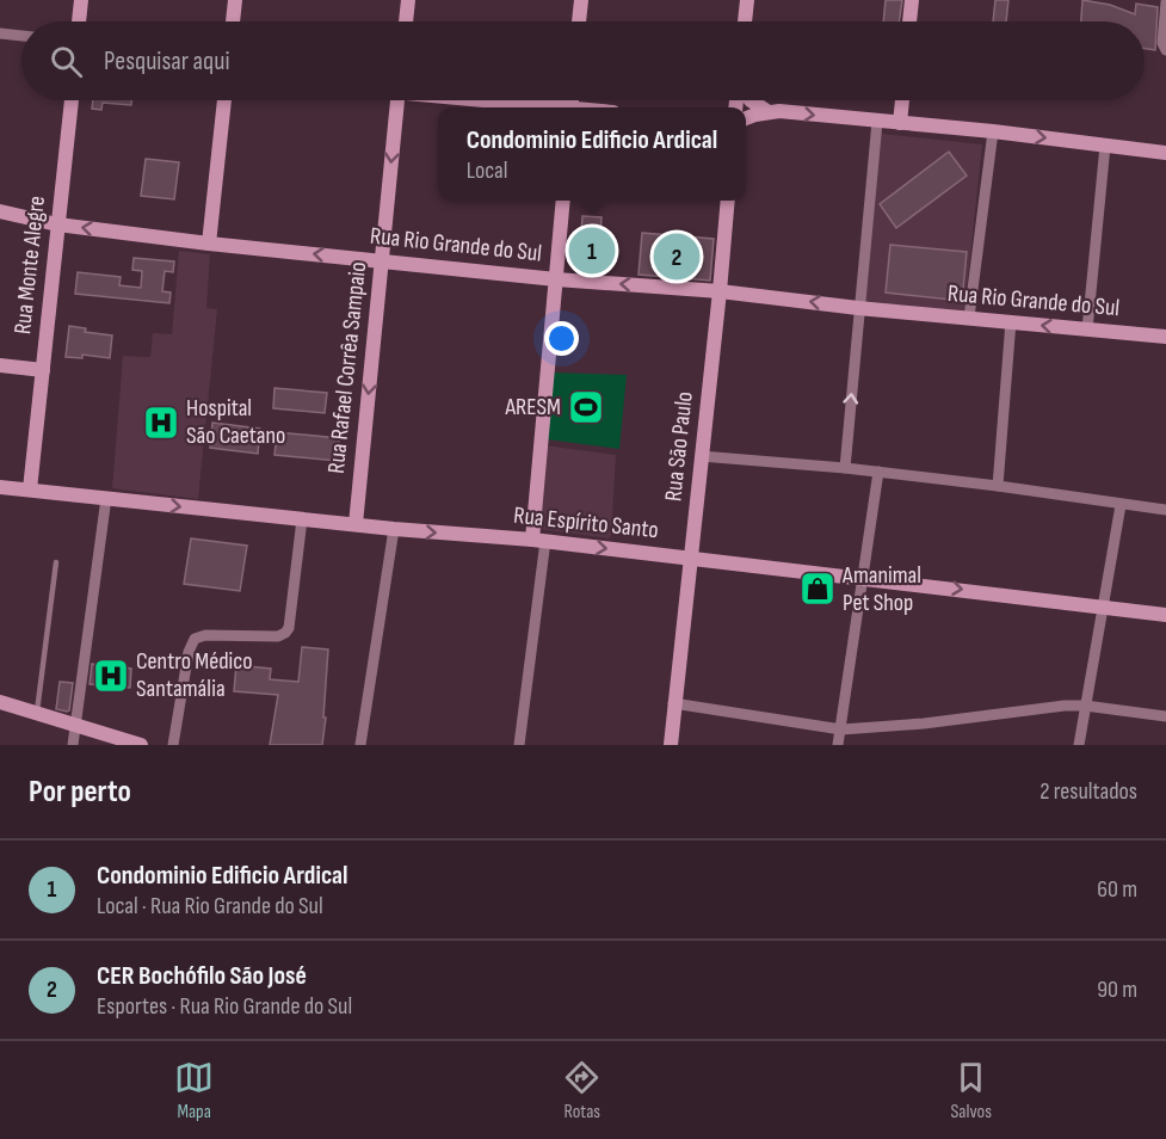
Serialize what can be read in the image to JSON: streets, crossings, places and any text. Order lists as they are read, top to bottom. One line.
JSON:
{"streets":{"street":["Rua Rio Grande do Sul","Rua Monte Alegre","Rua Rafael Corrêa Sampaio","Rua São Paulo","Rua Espírito Santo"]},"crossings":[["Rua Rio Grande do Sul","Rua Monte Alegre"],["Rua Rio Grande do Sul","Rua Rafael Corrêa Sampaio"],["Rua Rio Grande do Sul","Rua São Paulo"],["Rua Monte Alegre","Rua Espírito Santo"],["Rua Rafael Corrêa Sampaio","Rua Espírito Santo"],["Rua São Paulo","Rua Espírito Santo"]],"one_way":["Rua Rio Grande do Sul","Rua Rafael Corrêa Sampaio"],"places":{"sports":["ARESM"],"hospital":["Hospital São Caetano","Centro Médico Santamália"],"shop":["Amanimal Pet Shop"]},"page":{"search":"Pesquisar aqui","popup":["Condominio Edificio Ardical","Local"],"pins":["1","2"],"heading":["Por perto","2 resultados"],"list":[{"mark":"1","name":"Condominio Edificio Ardical","note":"Local · Rua Rio Grande do Sul","value":"60 m"},{"mark":"2","name":"CER Bochófilo São José","note":"Esportes · Rua Rio Grande do Sul","value":"90 m"}],"nav":["Mapa","Rotas","Salvos"]}}
